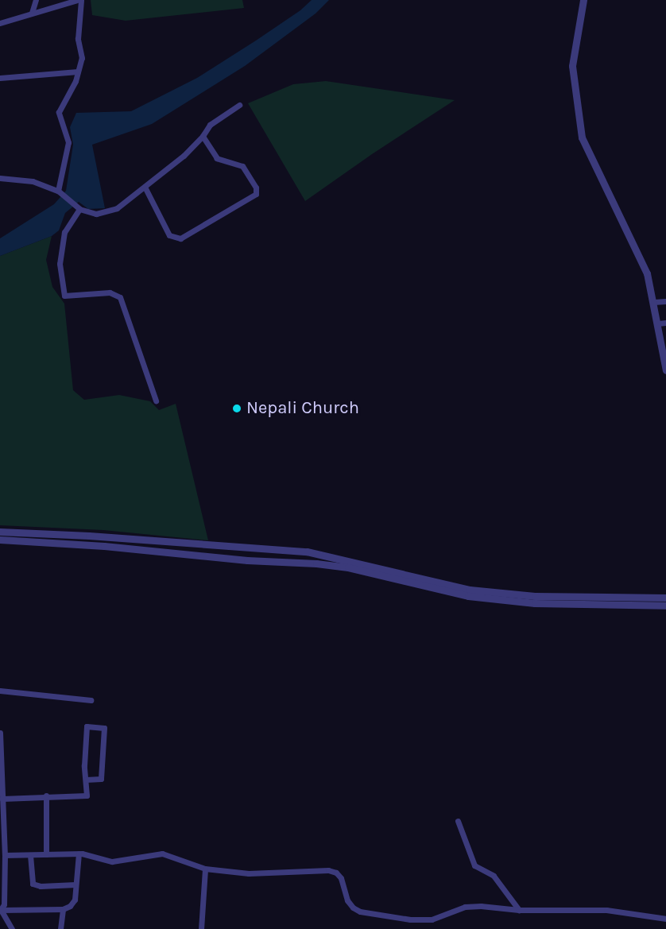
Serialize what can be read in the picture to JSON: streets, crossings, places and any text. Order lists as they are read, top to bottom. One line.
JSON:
{"places":["Nepali Church"]}
